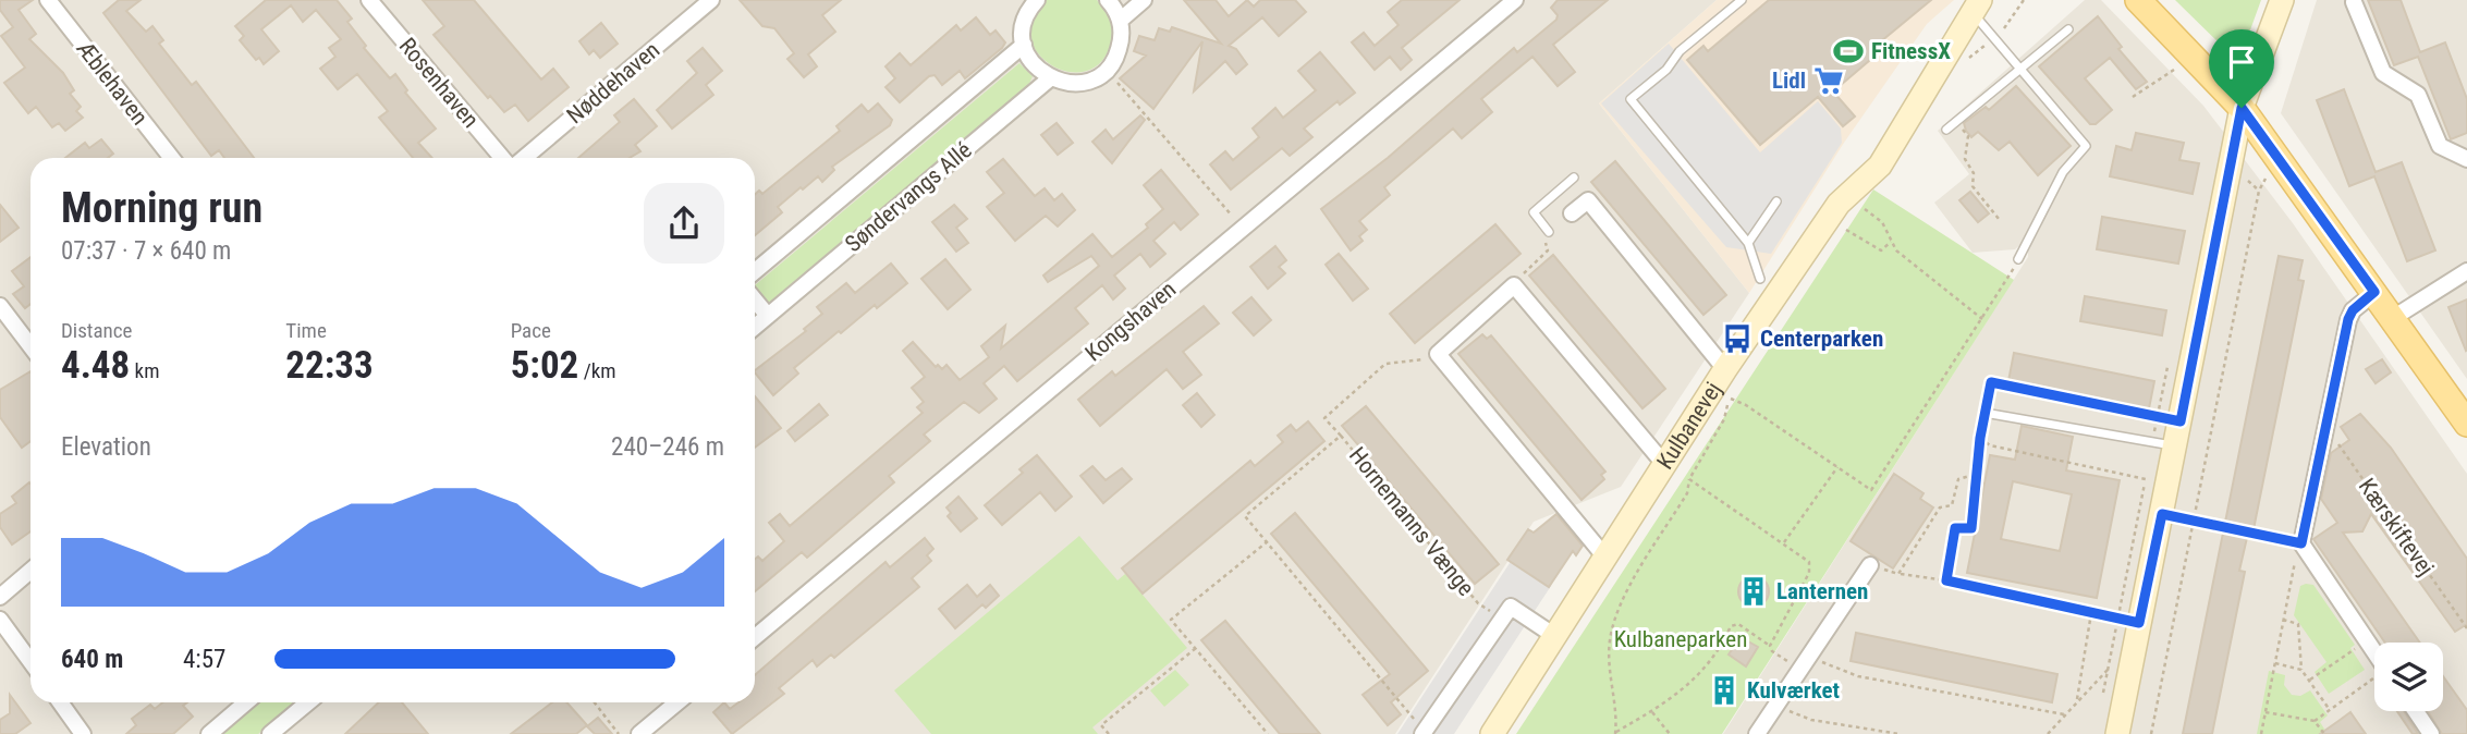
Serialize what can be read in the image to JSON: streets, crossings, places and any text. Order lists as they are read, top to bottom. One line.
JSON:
{"streets":{"street":["Æblehaven","Rosenhaven","Nøddehaven","Søndervangs Allé","Kongshaven","Kulbanevej"],"path":["Hornemanns Vænge","Kærskiftevej"]},"parks":["Kulbaneparken"],"places":{"sports":["FitnessX"],"supermarket":["Lidl"],"bus stop":["Centerparken"],"building":["Lanternen","Kulværket"]},"page":{"heading":["Morning run","07:37 · 7 × 640 m"],"stats":[["Distance","4.48 km"],["Time","22:33"],["Pace","5:02 /km"]],"chart":["Elevation","240–246 m"],"list":[{"name":"640 m","note":"4:57"}]}}
